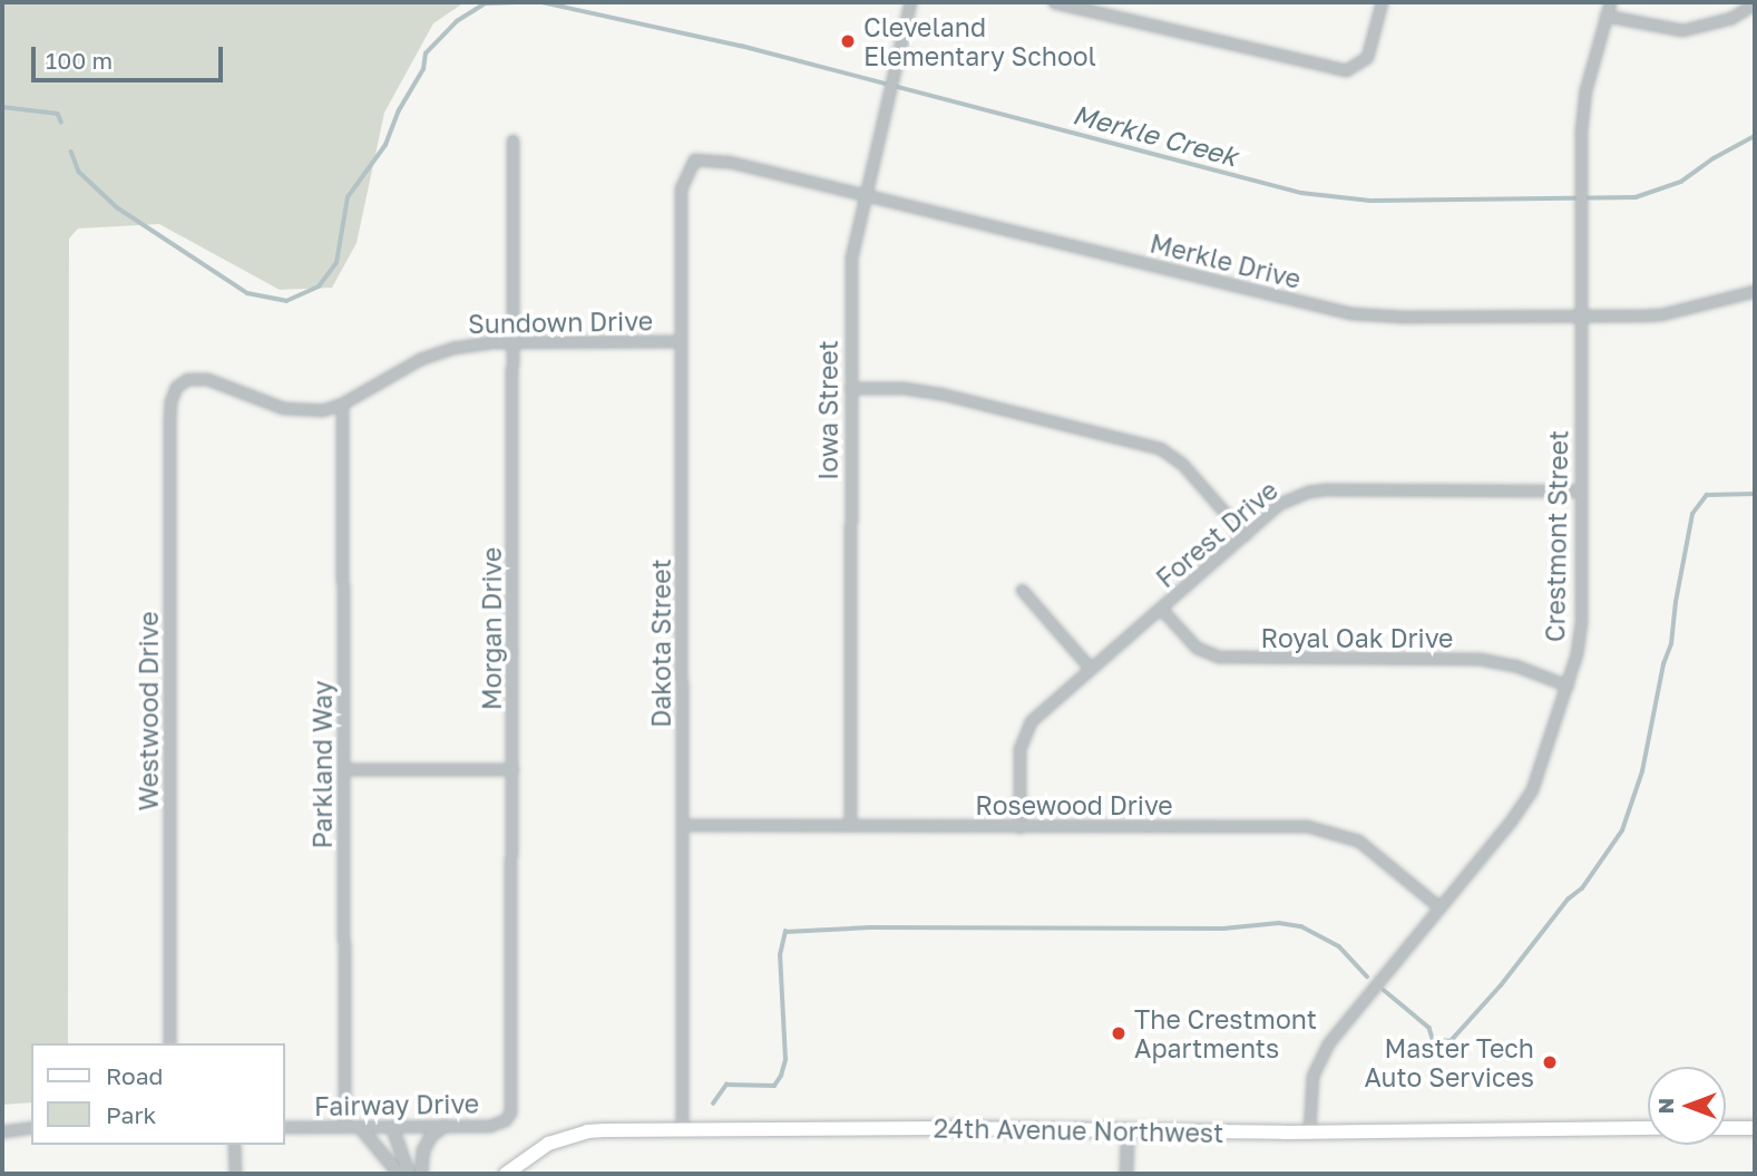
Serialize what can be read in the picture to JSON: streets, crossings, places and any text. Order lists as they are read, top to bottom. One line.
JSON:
{"streets":{"main road":["24th Avenue Northwest"],"street":["Merkle Drive","Sundown Drive","Iowa Street","Forest Drive","Crestmont Street","Morgan Drive","Royal Oak Drive","Dakota Street","Westwood Drive","Parkland Way","Rosewood Drive","Fairway Drive"]},"crossings":[["Merkle Drive","Iowa Street"],["Merkle Drive","Crestmont Street"],["Merkle Drive","Dakota Street"],["Sundown Drive","Morgan Drive"],["Sundown Drive","Dakota Street"],["Sundown Drive","Westwood Drive"],["Sundown Drive","Parkland Way"],["Iowa Street","Rosewood Drive"],["Forest Drive","Crestmont Street"],["Forest Drive","Royal Oak Drive"],["Forest Drive","Rosewood Drive"],["Crestmont Street","Royal Oak Drive"],["Crestmont Street","Rosewood Drive"],["Crestmont Street","24th Avenue Northwest"],["Morgan Drive","Fairway Drive"],["Dakota Street","Rosewood Drive"],["Dakota Street","24th Avenue Northwest"],["Parkland Way","Fairway Drive"]],"water":["Merkle Creek"],"places":["Cleveland Elementary School","The Crestmont Apartments","Master Tech Auto Services"],"legend":["Road","Park"],"scale_bar":"100 m","north":"left"}
